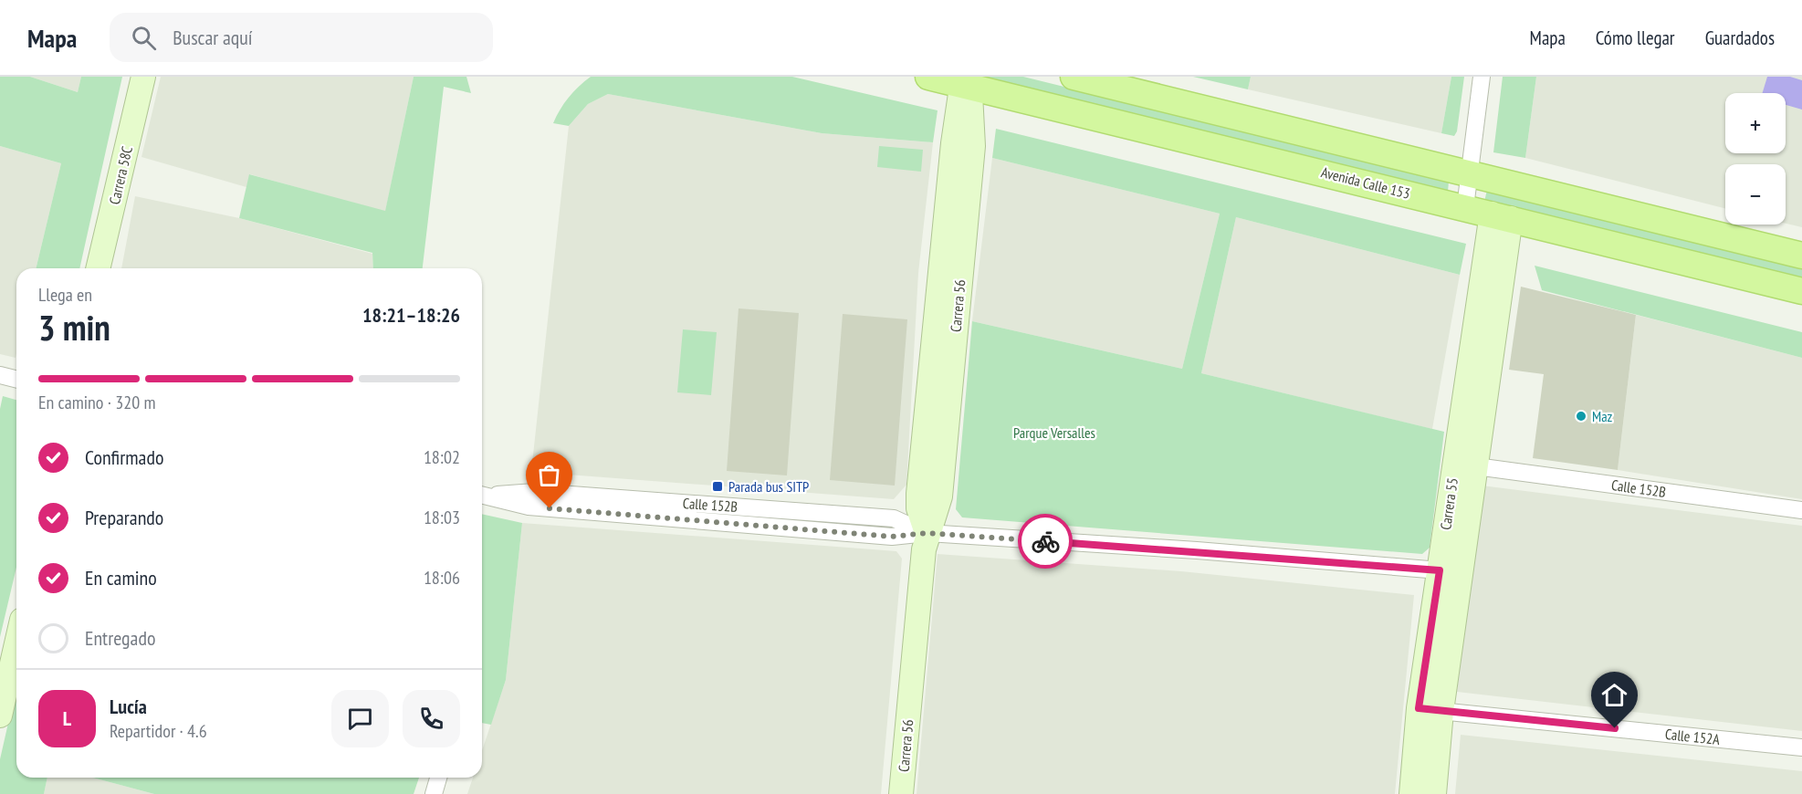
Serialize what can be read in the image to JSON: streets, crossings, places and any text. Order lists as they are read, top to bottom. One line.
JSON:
{"streets":{"main road":["Avenida Calle 153"],"street":["Carrera 58C","Carrera 56","Calle 152B","Carrera 55","Calle 152A"]},"crossings":[["Avenida Calle 153","Carrera 56"],["Avenida Calle 153","Carrera 55"],["Carrera 56","Calle 152B"],["Calle 152B","Carrera 55"],["Carrera 55","Calle 152A"]],"parks":["Parque Versalles"],"places":{"other":["Maz"],"transit":["Parada bus SITP"]},"page":{"header":"Mapa","search":"Buscar aquí","nav":["Mapa","Cómo llegar","Guardados"],"map_buttons":["+","−"],"heading":["3 min","Llega en","18:21–18:26"],"panel":["Lucía","Repartidor · 4.6"],"bar":"En camino · 320 m","list":[["Confirmado","18:02"],["Preparando","18:03"],["En camino","18:06"],"Entregado"],"round":"L"}}
